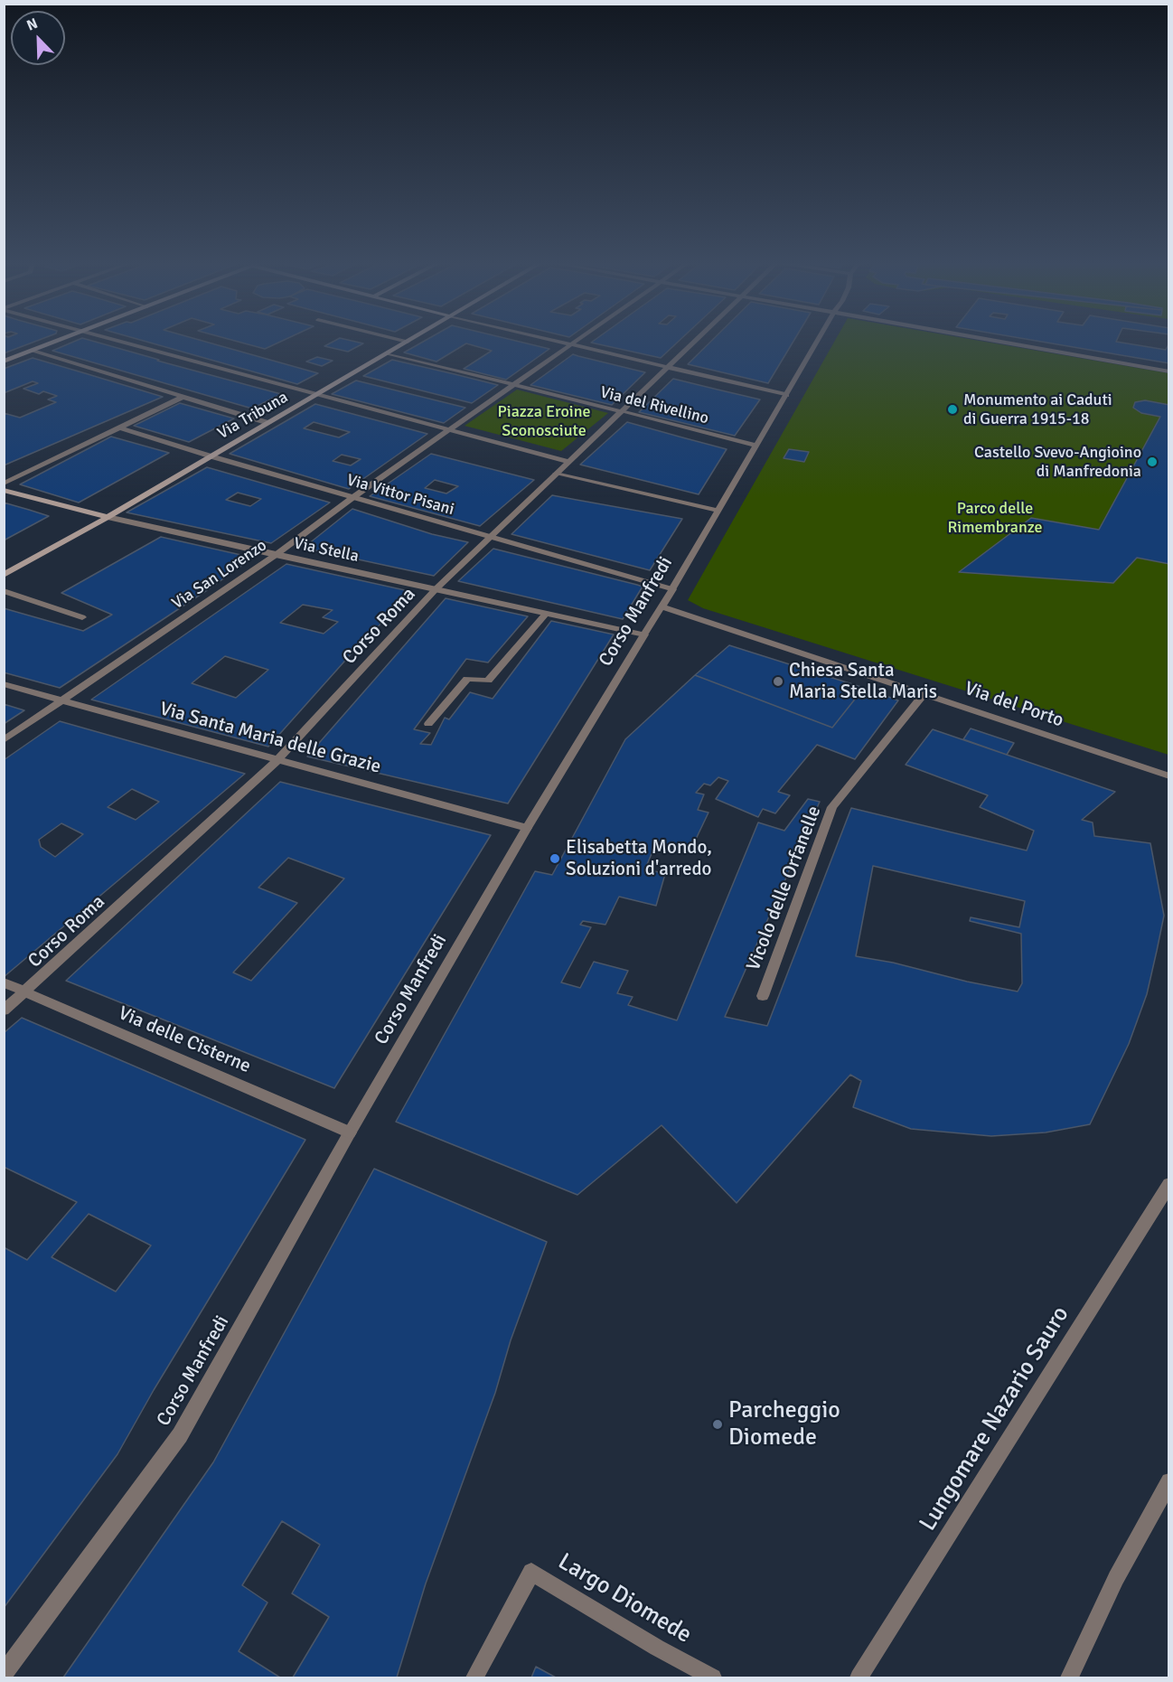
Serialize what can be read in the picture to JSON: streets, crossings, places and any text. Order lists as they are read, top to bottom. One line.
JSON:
{"streets":{"main road":["Via Tribuna","Via Stella"],"street":["Via del Rivellino","Via Vittor Pisani","Via San Lorenzo","Corso Manfredi","Corso Roma","Via del Porto","Via Santa Maria delle Grazie","Vicolo delle Orfanelle","Via delle Cisterne","Lungomare Nazario Sauro","Largo Diomede"]},"crossings":[["Via del Rivellino","Via Tribuna"],["Via del Rivellino","Via San Lorenzo"],["Via del Rivellino","Corso Manfredi"],["Via del Rivellino","Corso Roma"],["Via Tribuna","Via Vittor Pisani"],["Via Tribuna","Via Stella"],["Via Vittor Pisani","Via San Lorenzo"],["Via Vittor Pisani","Corso Manfredi"],["Via Vittor Pisani","Corso Roma"],["Via Stella","Via San Lorenzo"],["Via Stella","Corso Manfredi"],["Via Stella","Corso Roma"],["Via San Lorenzo","Via Santa Maria delle Grazie"],["Corso Manfredi","Via del Porto"],["Corso Manfredi","Via Santa Maria delle Grazie"],["Corso Manfredi","Via delle Cisterne"],["Corso Roma","Via Santa Maria delle Grazie"],["Corso Roma","Via delle Cisterne"],["Via del Porto","Vicolo delle Orfanelle"]],"parks":["Piazza Eroine Sconosciute","Parco delle Rimembranze"],"places":["Monumento ai Caduti di Guerra 1915-18","Castello Svevo-Angioino di Manfredonia","Chiesa Santa Maria Stella Maris","Elisabetta Mondo, Soluzioni d'arredo","Parcheggio Diomede"],"north":"top left"}
